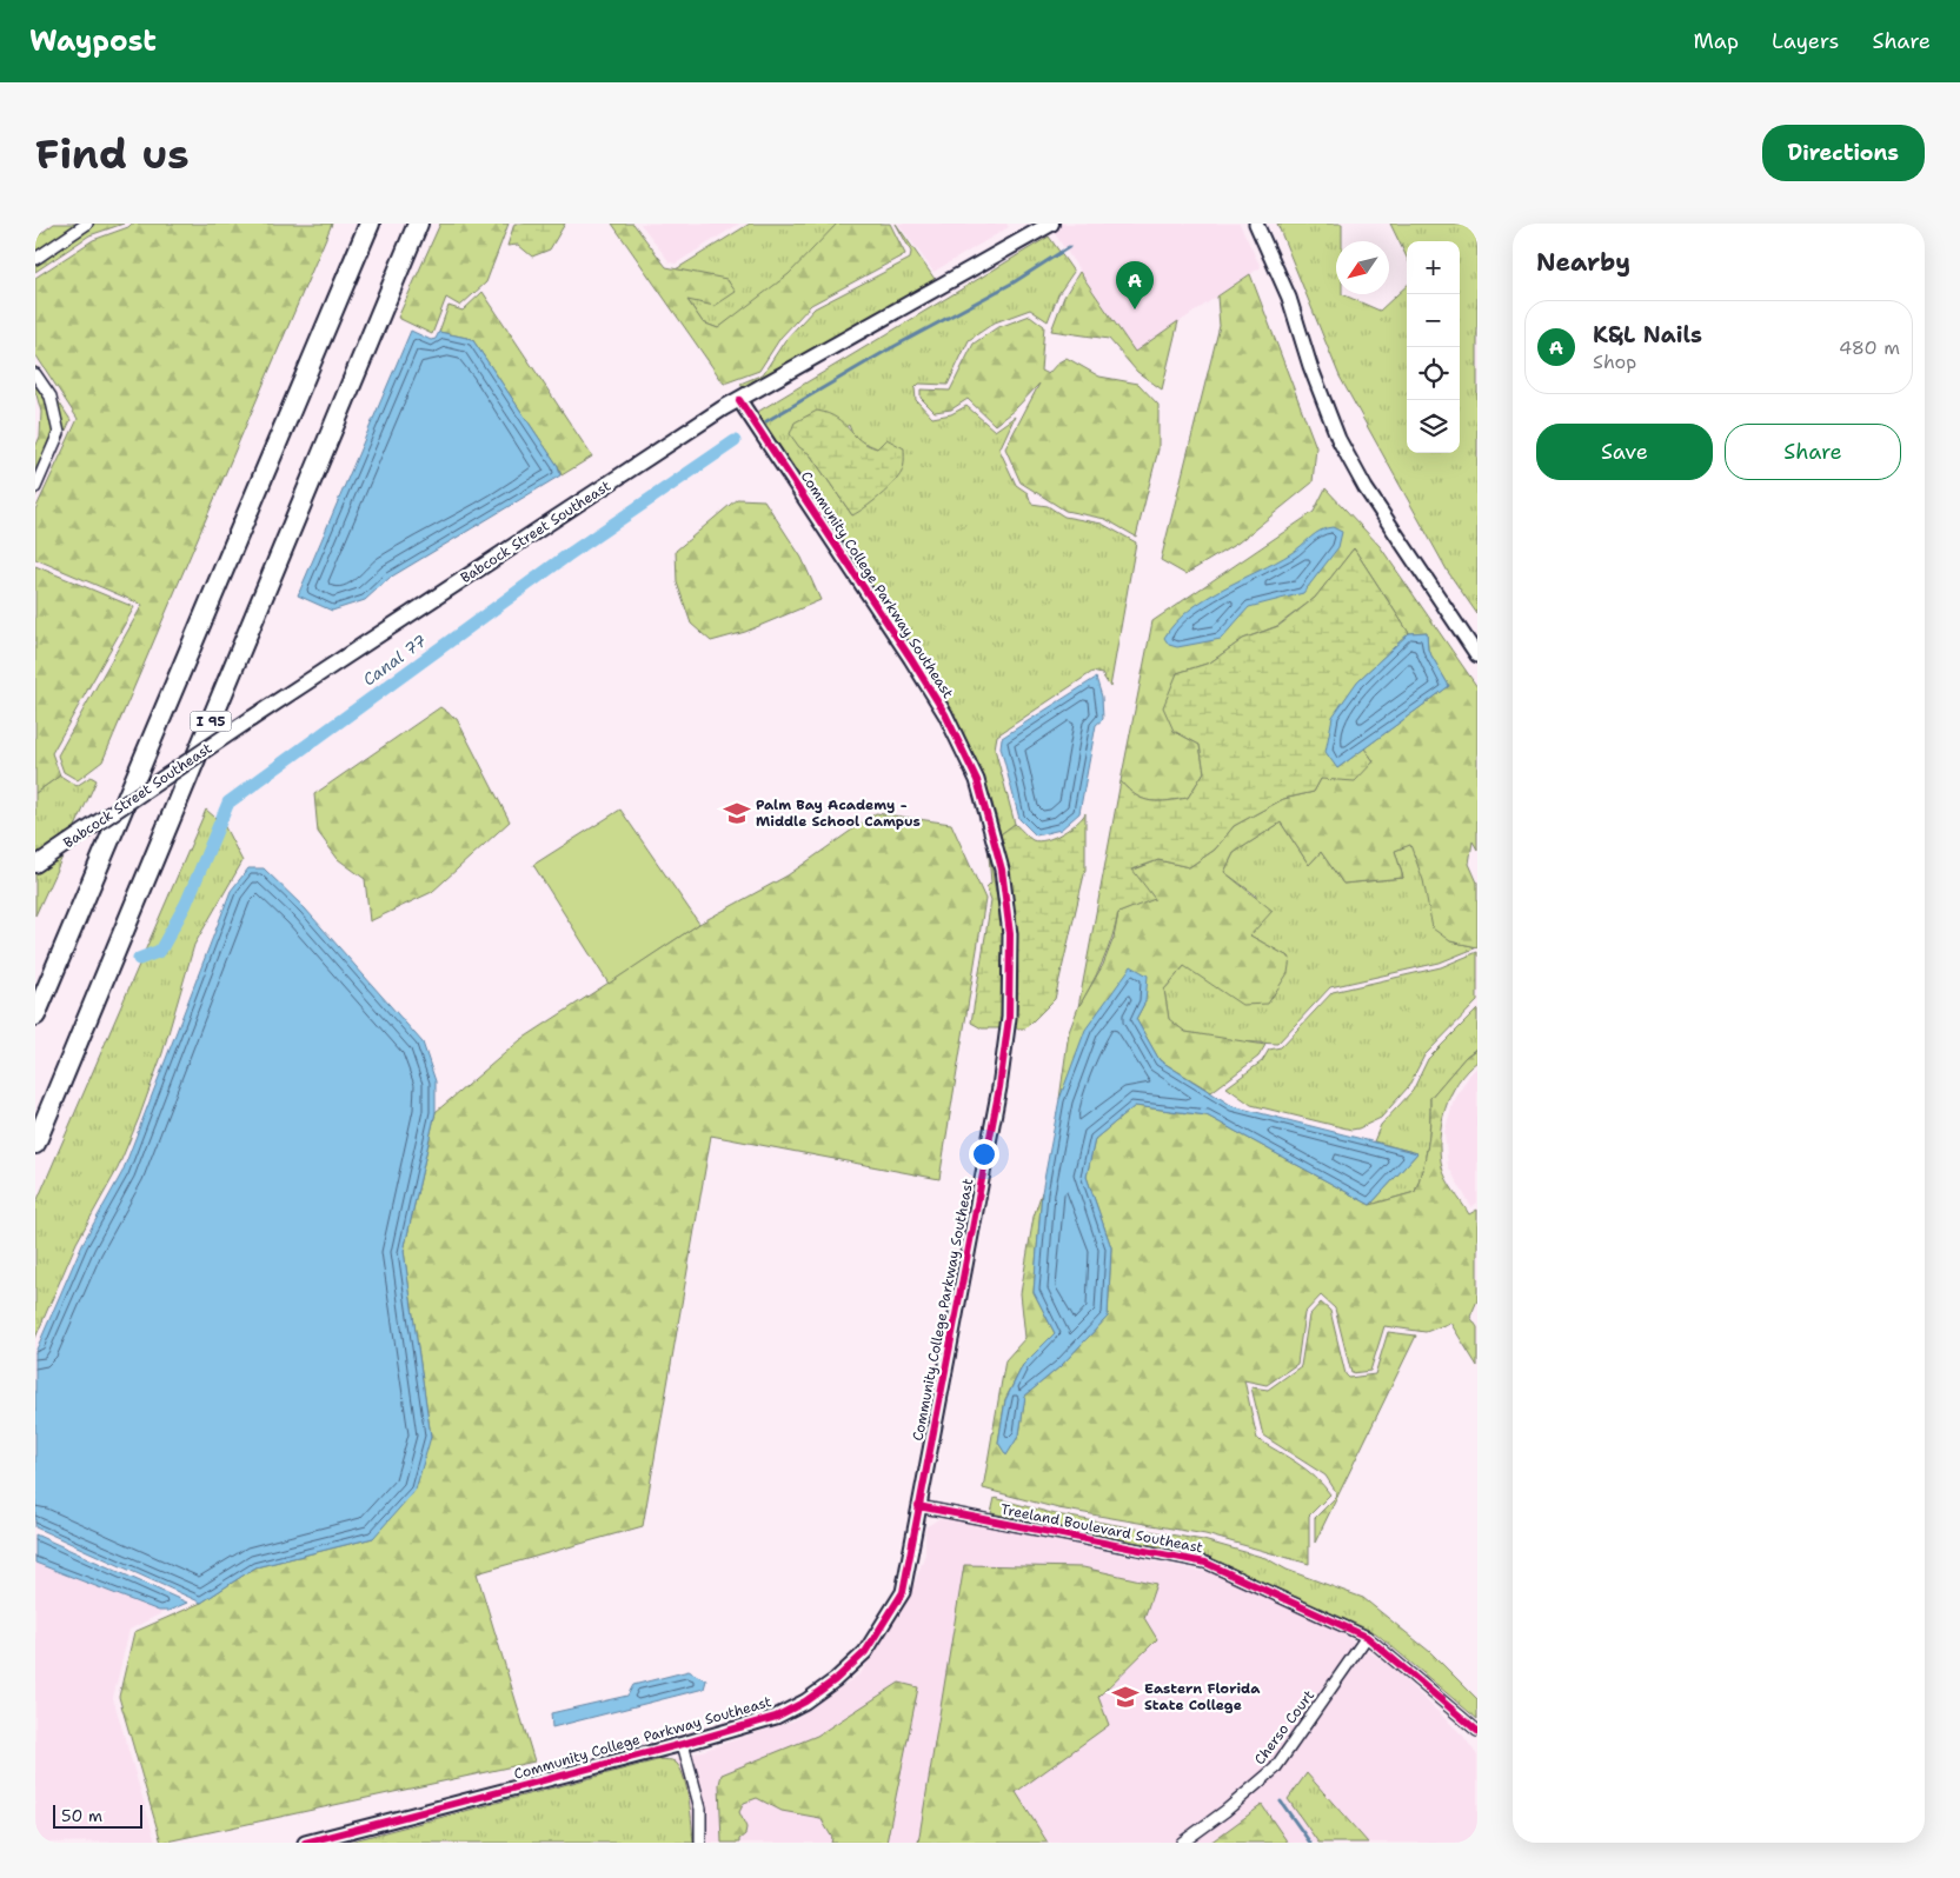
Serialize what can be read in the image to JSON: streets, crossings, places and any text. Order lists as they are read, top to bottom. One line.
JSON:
{"streets":{"highway":["I 95"],"main road":["Babcock Street Southeast"],"street":["Community College Parkway Southeast","Treeland Boulevard Southeast","Cherso Court"]},"crossings":[["Babcock Street Southeast","Community College Parkway Southeast"],["Community College Parkway Southeast","Treeland Boulevard Southeast"],["Treeland Boulevard Southeast","Cherso Court"]],"water":["Canal 77"],"places":{"school or university":["Palm Bay Academy - Middle School Campus","Eastern Florida State College"]},"scale_bar":"50 m","north":"bottom left","page":{"header":"Waypost","nav":["Map","Layers","Share"],"buttons":["Directions",["Save","Share"]],"title":"Find us","heading":"Nearby","map_buttons":["+","−"],"pins":"A","list":[{"mark":"A","name":"K&L Nails","note":"Shop","value":"480 m"}],"scale":"50 m"}}
